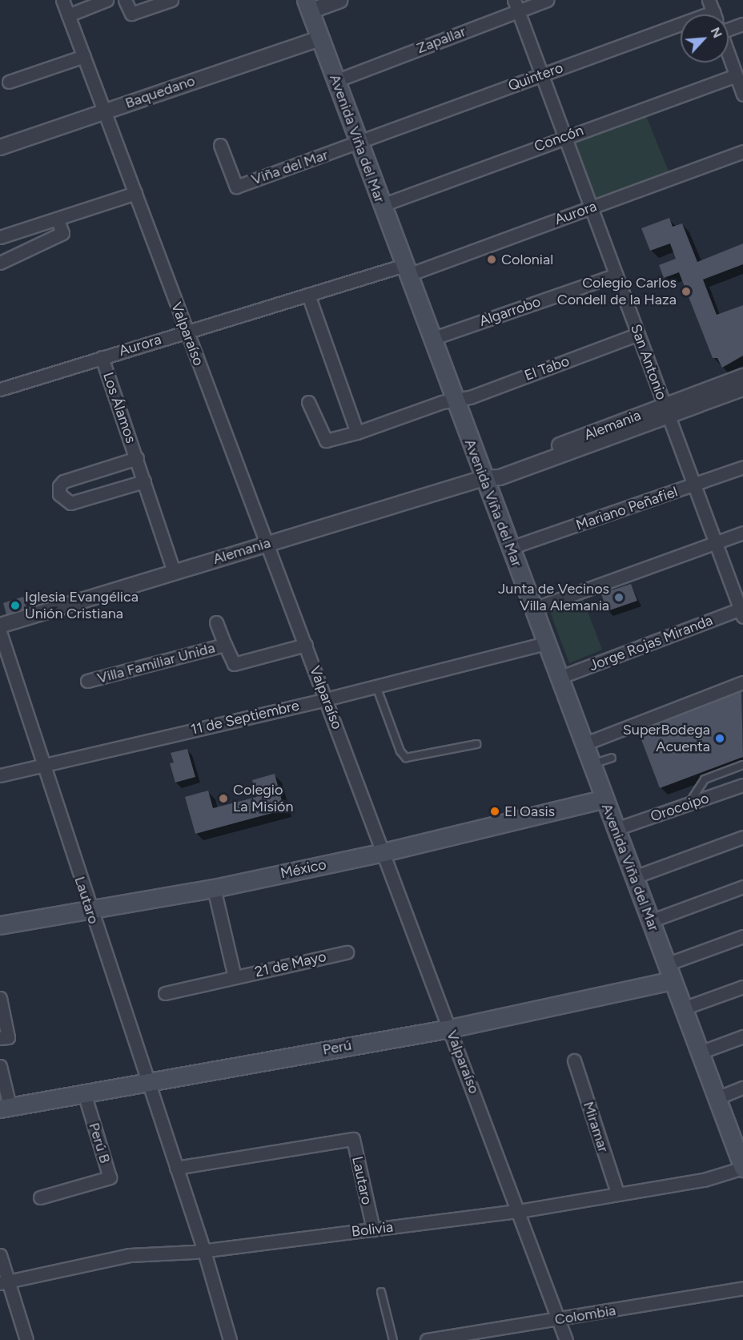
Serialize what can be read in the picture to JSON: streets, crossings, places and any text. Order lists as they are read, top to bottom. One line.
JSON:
{"streets":{"main road":["Avenida Viña del Mar","México","Perú"],"street":["Zapallar","Quintero","Baquedano","Concón","Viña del Mar","Aurora","Algarrobo","Valparaíso","San Antonio","El Tabo","Los Álamos","Alemania","Mariano Peñafiel","Jorge Rojas Miranda","Villa Familiar Unida","11 de Septiembre","Orocoipo","Lautaro","21 de Mayo","Miramar","Perú B","Bolivia","Colombia"]},"crossings":[["Zapallar","Avenida Viña del Mar"],["Zapallar","San Antonio"],["Quintero","Avenida Viña del Mar"],["Quintero","Viña del Mar"],["Quintero","San Antonio"],["Baquedano","Avenida Viña del Mar"],["Baquedano","Valparaíso"],["Avenida Viña del Mar","Concón"],["Avenida Viña del Mar","Viña del Mar"],["Avenida Viña del Mar","Aurora"],["Avenida Viña del Mar","Algarrobo"],["Avenida Viña del Mar","El Tabo"],["Avenida Viña del Mar","Alemania"],["Avenida Viña del Mar","Mariano Peñafiel"],["Avenida Viña del Mar","Jorge Rojas Miranda"],["Avenida Viña del Mar","11 de Septiembre"],["Avenida Viña del Mar","Orocoipo"],["Avenida Viña del Mar","México"],["Avenida Viña del Mar","Perú"],["Avenida Viña del Mar","Bolivia"],["Concón","San Antonio"],["Aurora","Valparaíso"],["Aurora","San Antonio"],["Aurora","Los Álamos"],["Algarrobo","San Antonio"],["Valparaíso","Alemania"],["Valparaíso","Villa Familiar Unida"],["Valparaíso","11 de Septiembre"],["Valparaíso","México"],["Valparaíso","Perú"],["Valparaíso","Bolivia"],["Valparaíso","Colombia"],["San Antonio","El Tabo"],["San Antonio","Alemania"],["San Antonio","Mariano Peñafiel"],["San Antonio","Jorge Rojas Miranda"],["Los Álamos","Alemania"],["11 de Septiembre","Lautaro"],["México","Lautaro"],["México","21 de Mayo"],["Lautaro","Perú"],["Lautaro","Bolivia"],["Perú","Perú B"],["Miramar","Bolivia"]],"places":["Colonial","Colegio Carlos Condell de la Haza","Junta de Vecinos Villa Alemania","Iglesia Evangélica Unión Cristiana","SuperBodega Acuenta","Colegio La Misión","El Oasis"],"north":"top right"}
